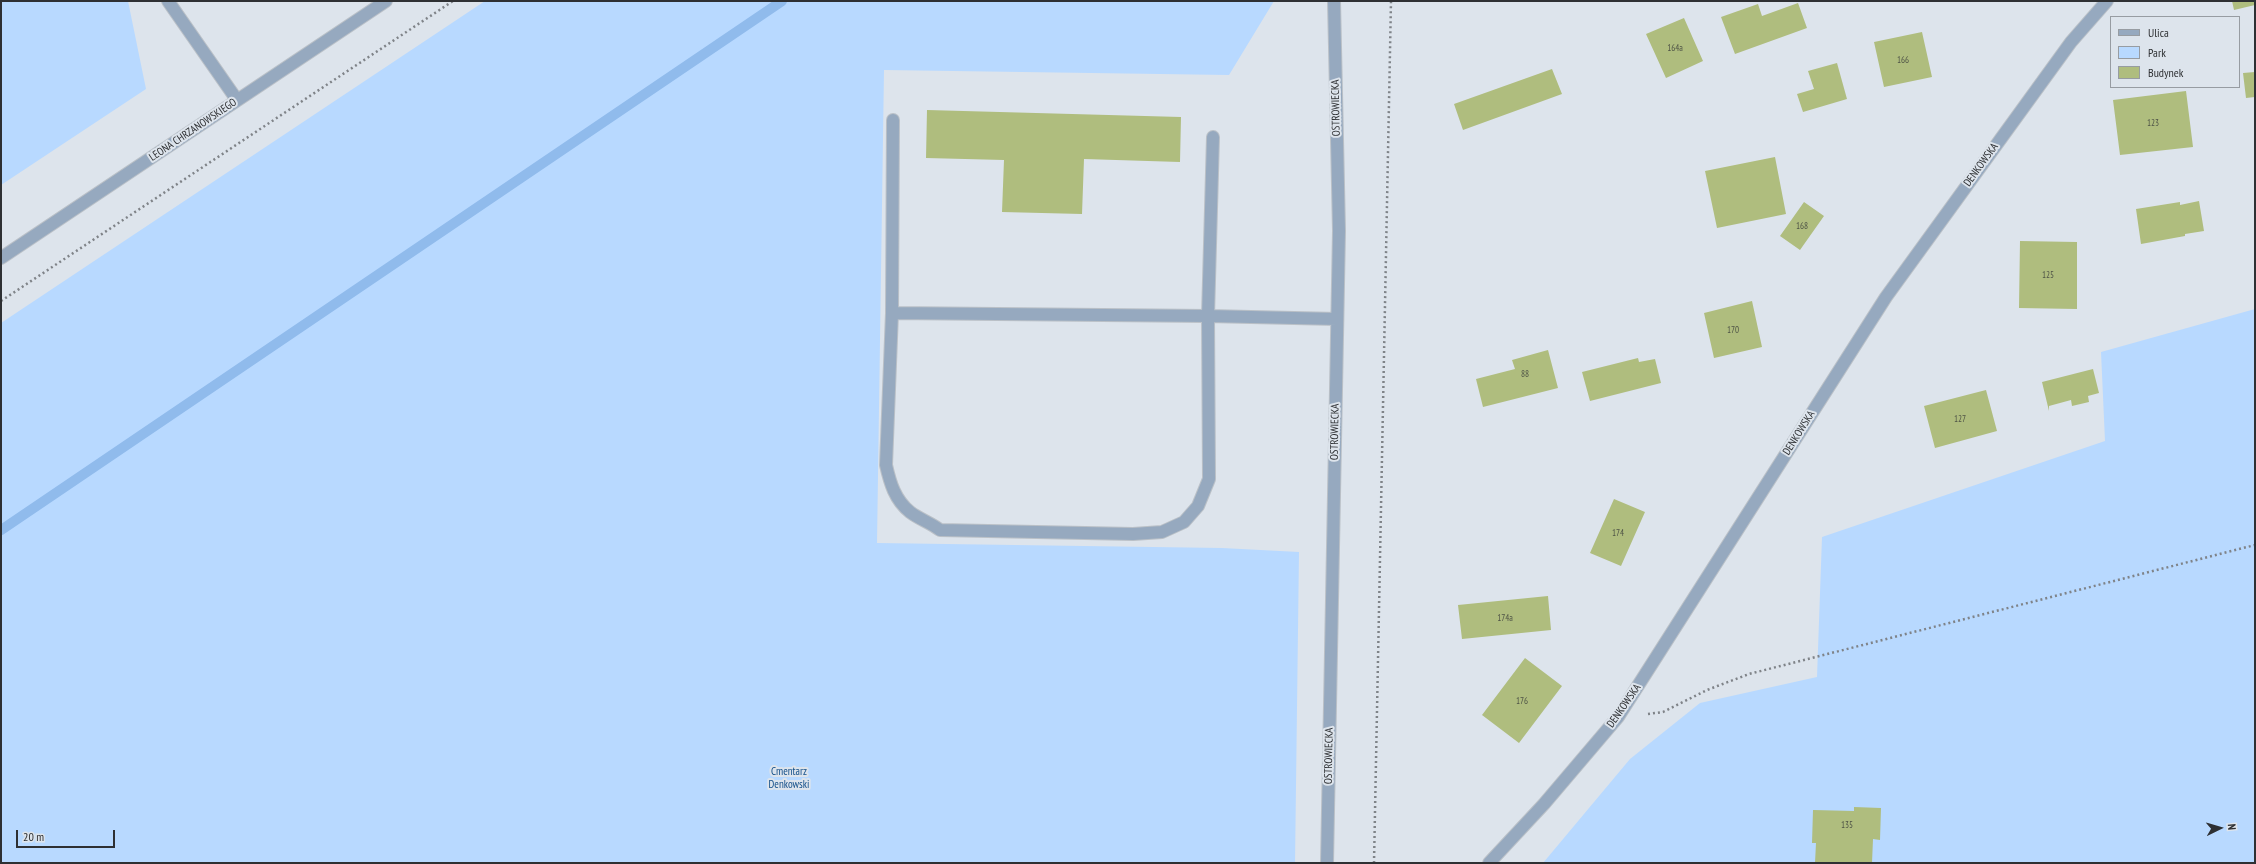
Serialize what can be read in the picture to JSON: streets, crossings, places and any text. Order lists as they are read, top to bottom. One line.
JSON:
{"streets":{"street":["OSTROWIECKA","LEONA CHRZANOWSKIEGO","DENKOWSKA"]},"parks":["Cmentarz Denkowski"],"house_numbers":["164a","166","123","168","125","170","88","127","174","174a","176","135"],"legend":["Ulica","Park","Budynek"],"scale_bar":"20 m","north":"right"}
